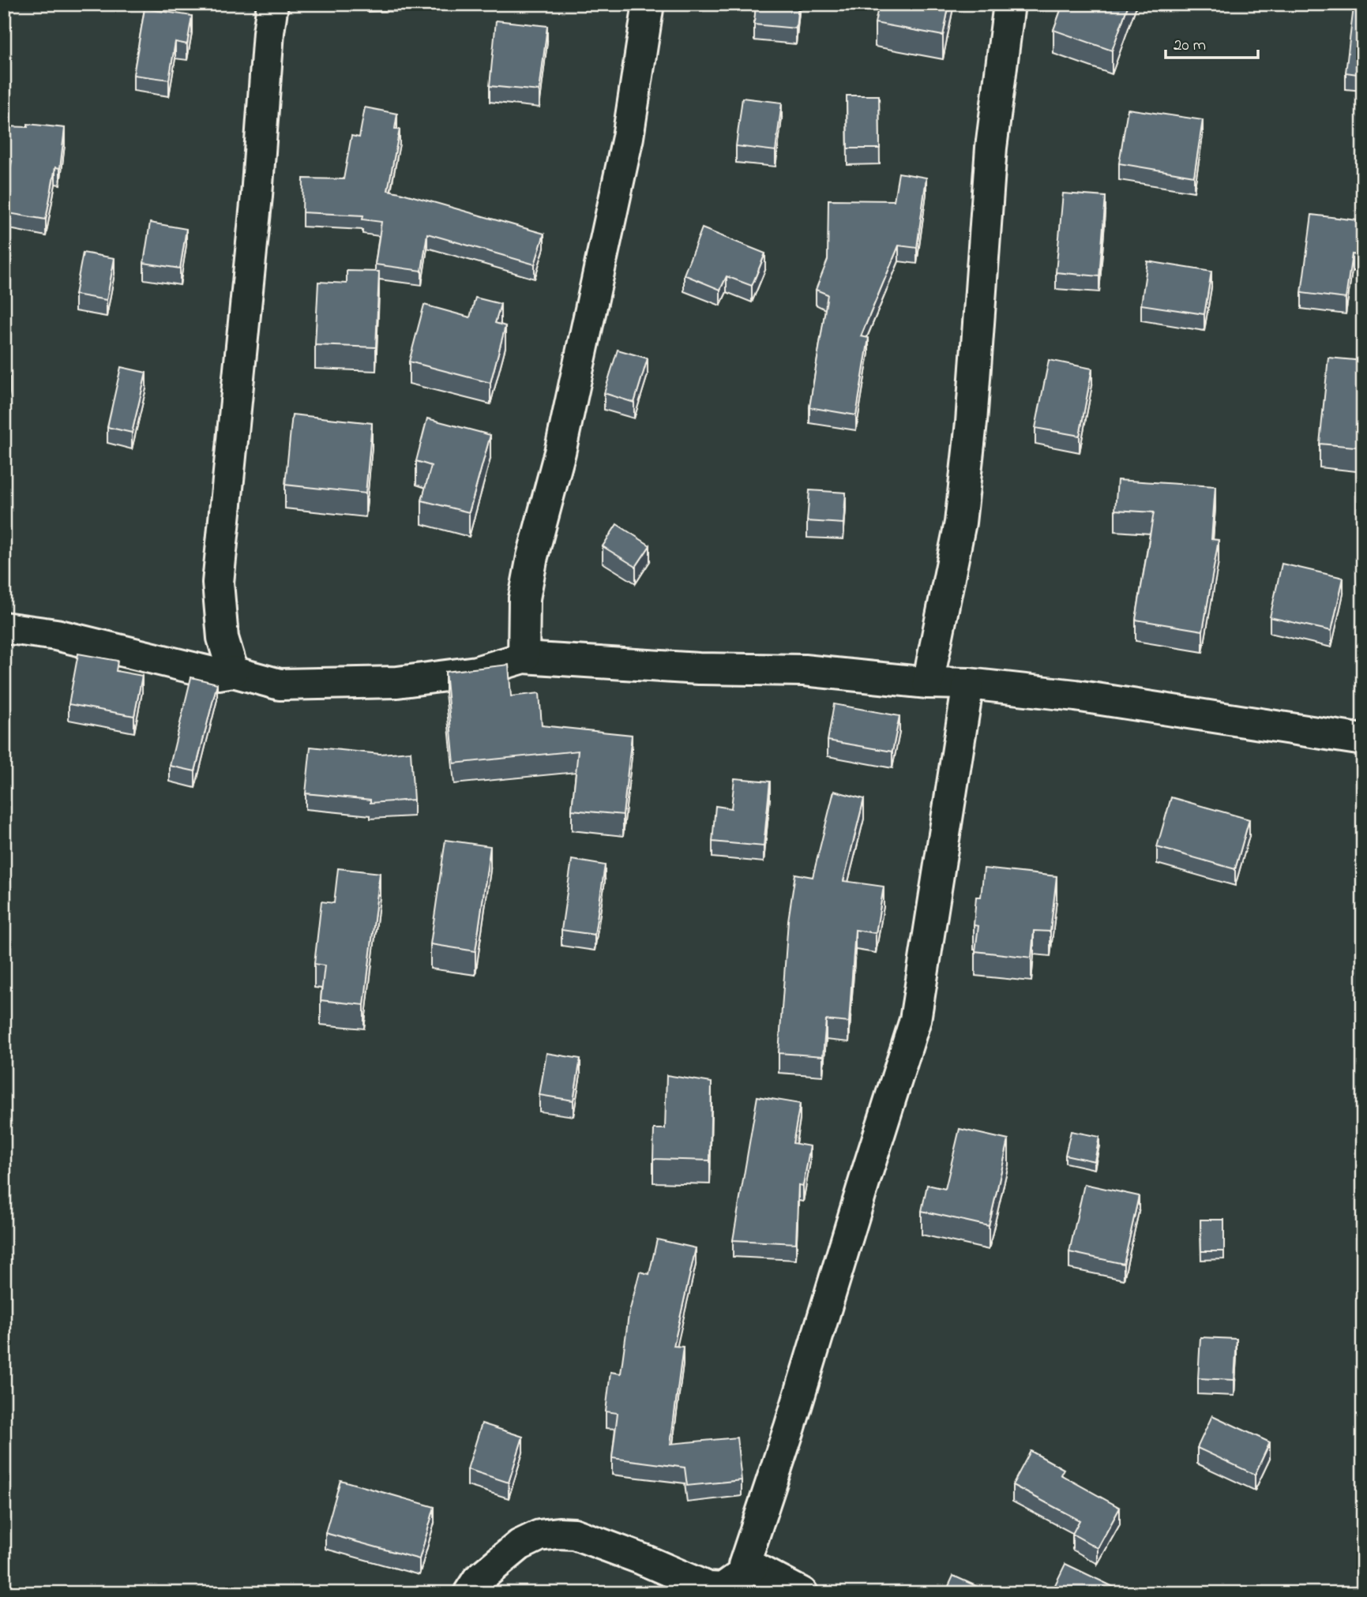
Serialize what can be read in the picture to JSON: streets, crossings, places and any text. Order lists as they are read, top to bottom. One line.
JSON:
{"scale_bar":"20 m"}
